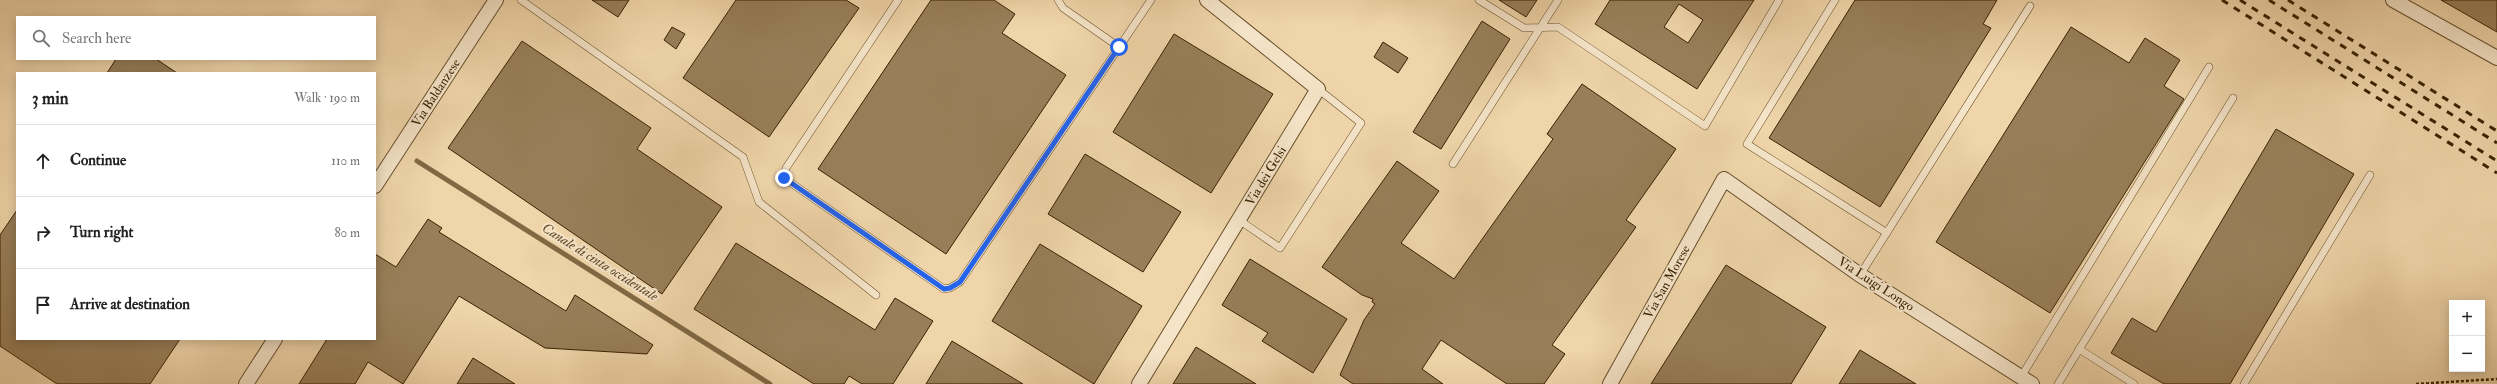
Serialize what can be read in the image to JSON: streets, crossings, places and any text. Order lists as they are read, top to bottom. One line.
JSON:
{"streets":{"street":["Via Baldanzese","Via dei Gelsi","Via San Morese","Via Luigi Longo"]},"crossings":[["Via San Morese","Via Luigi Longo"]],"water":["Canale di cinta occidentale"],"page":{"search":"Search here","heading":["3 min","Walk · 190 m"],"list":[["Continue","110 m"],["Turn right","80 m"],"Arrive at destination"],"map_buttons":["+","−"]}}
